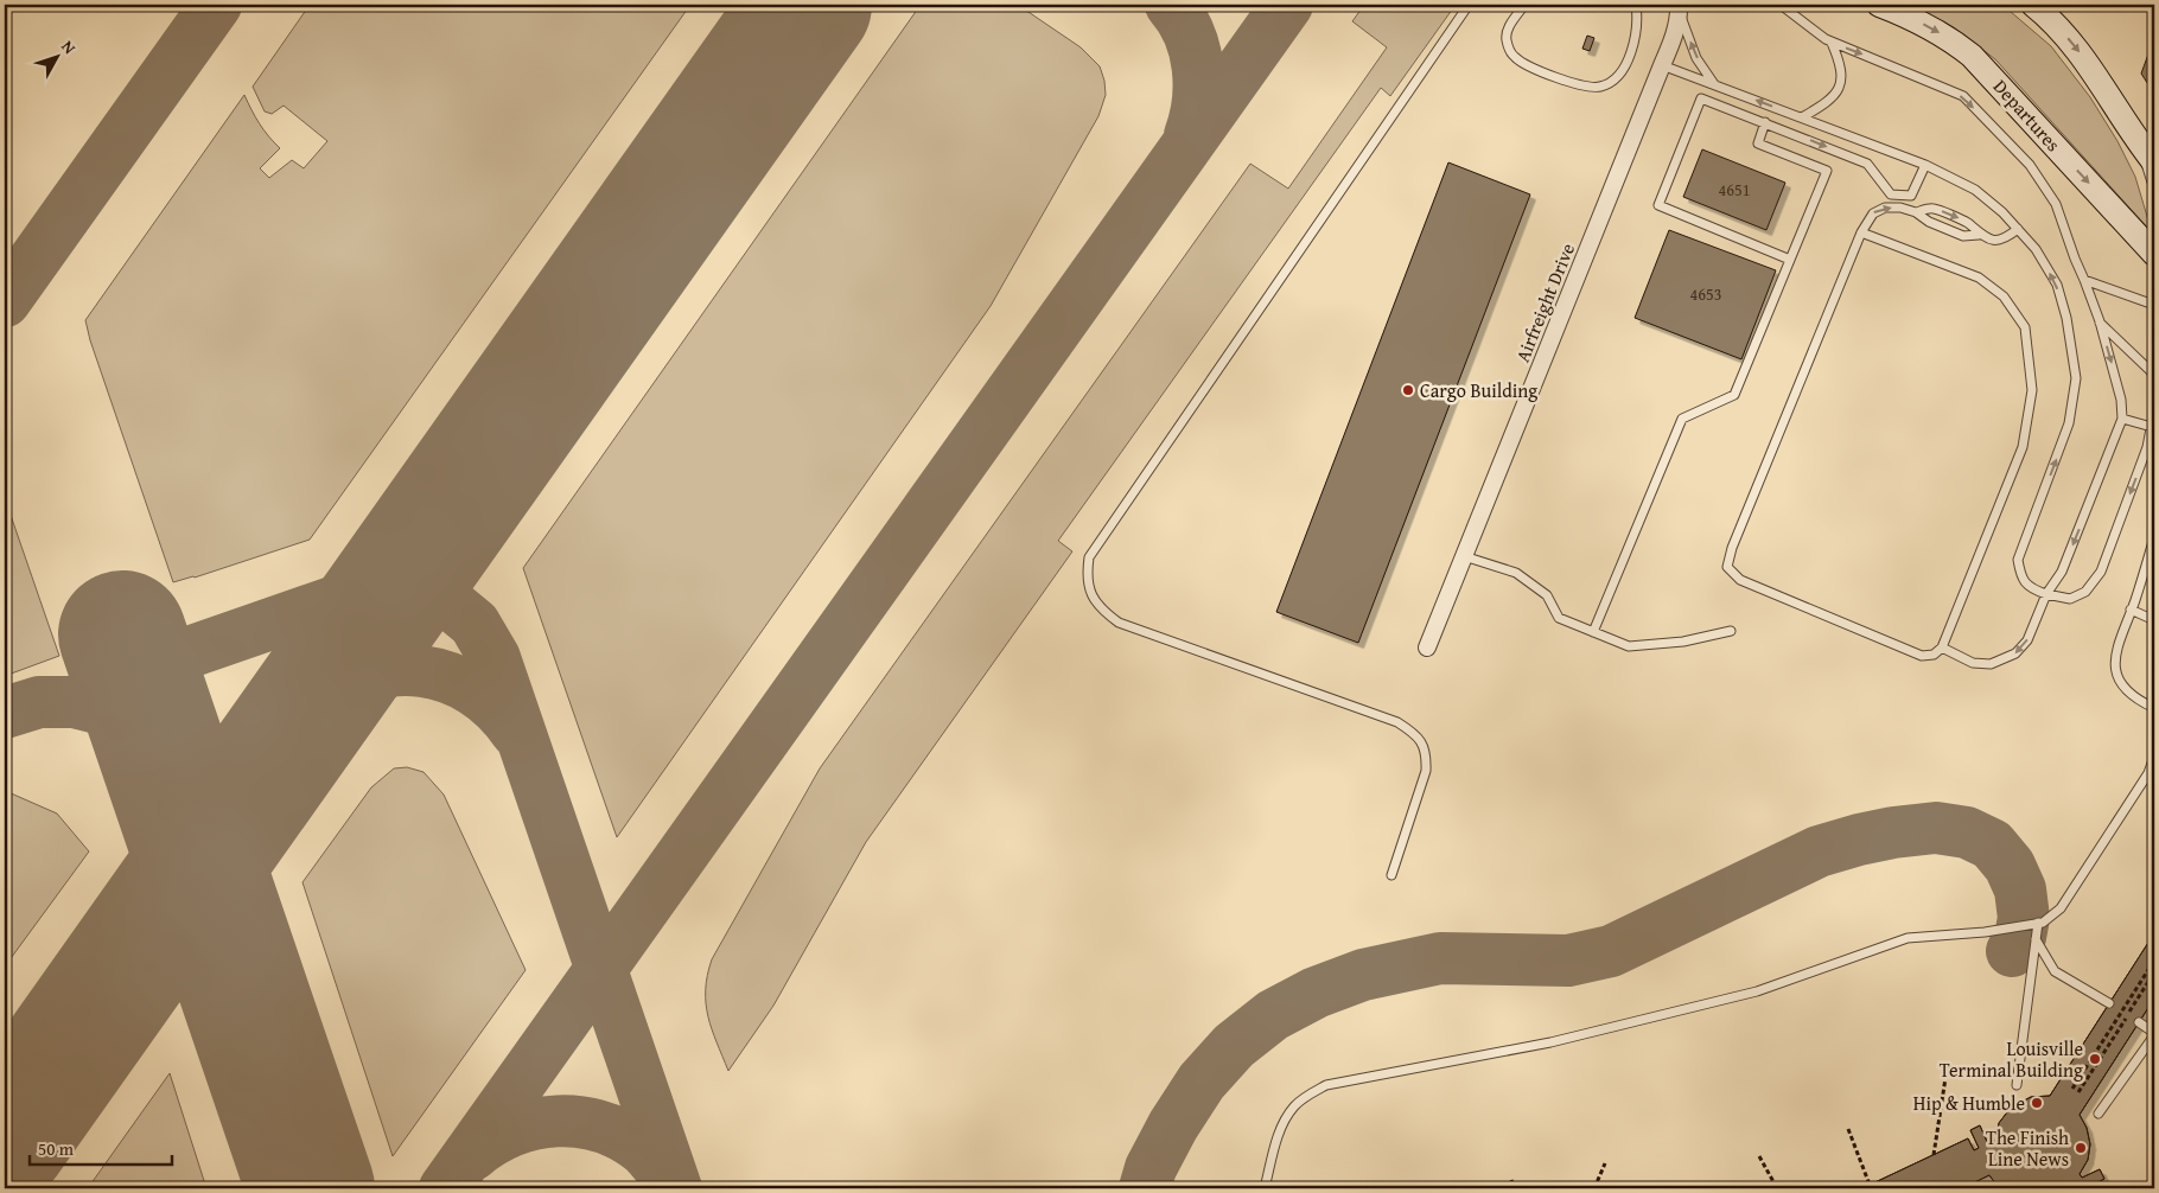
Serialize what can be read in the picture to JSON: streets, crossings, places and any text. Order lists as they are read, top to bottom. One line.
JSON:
{"streets":{"main road":["Departures"],"street":["Airfreight Drive"]},"places":["Cargo Building","Louisville Terminal Building","Hip & Humble","The Finish Line News"],"house_numbers":["4651","4653"],"scale_bar":"50 m","north":"top right"}
